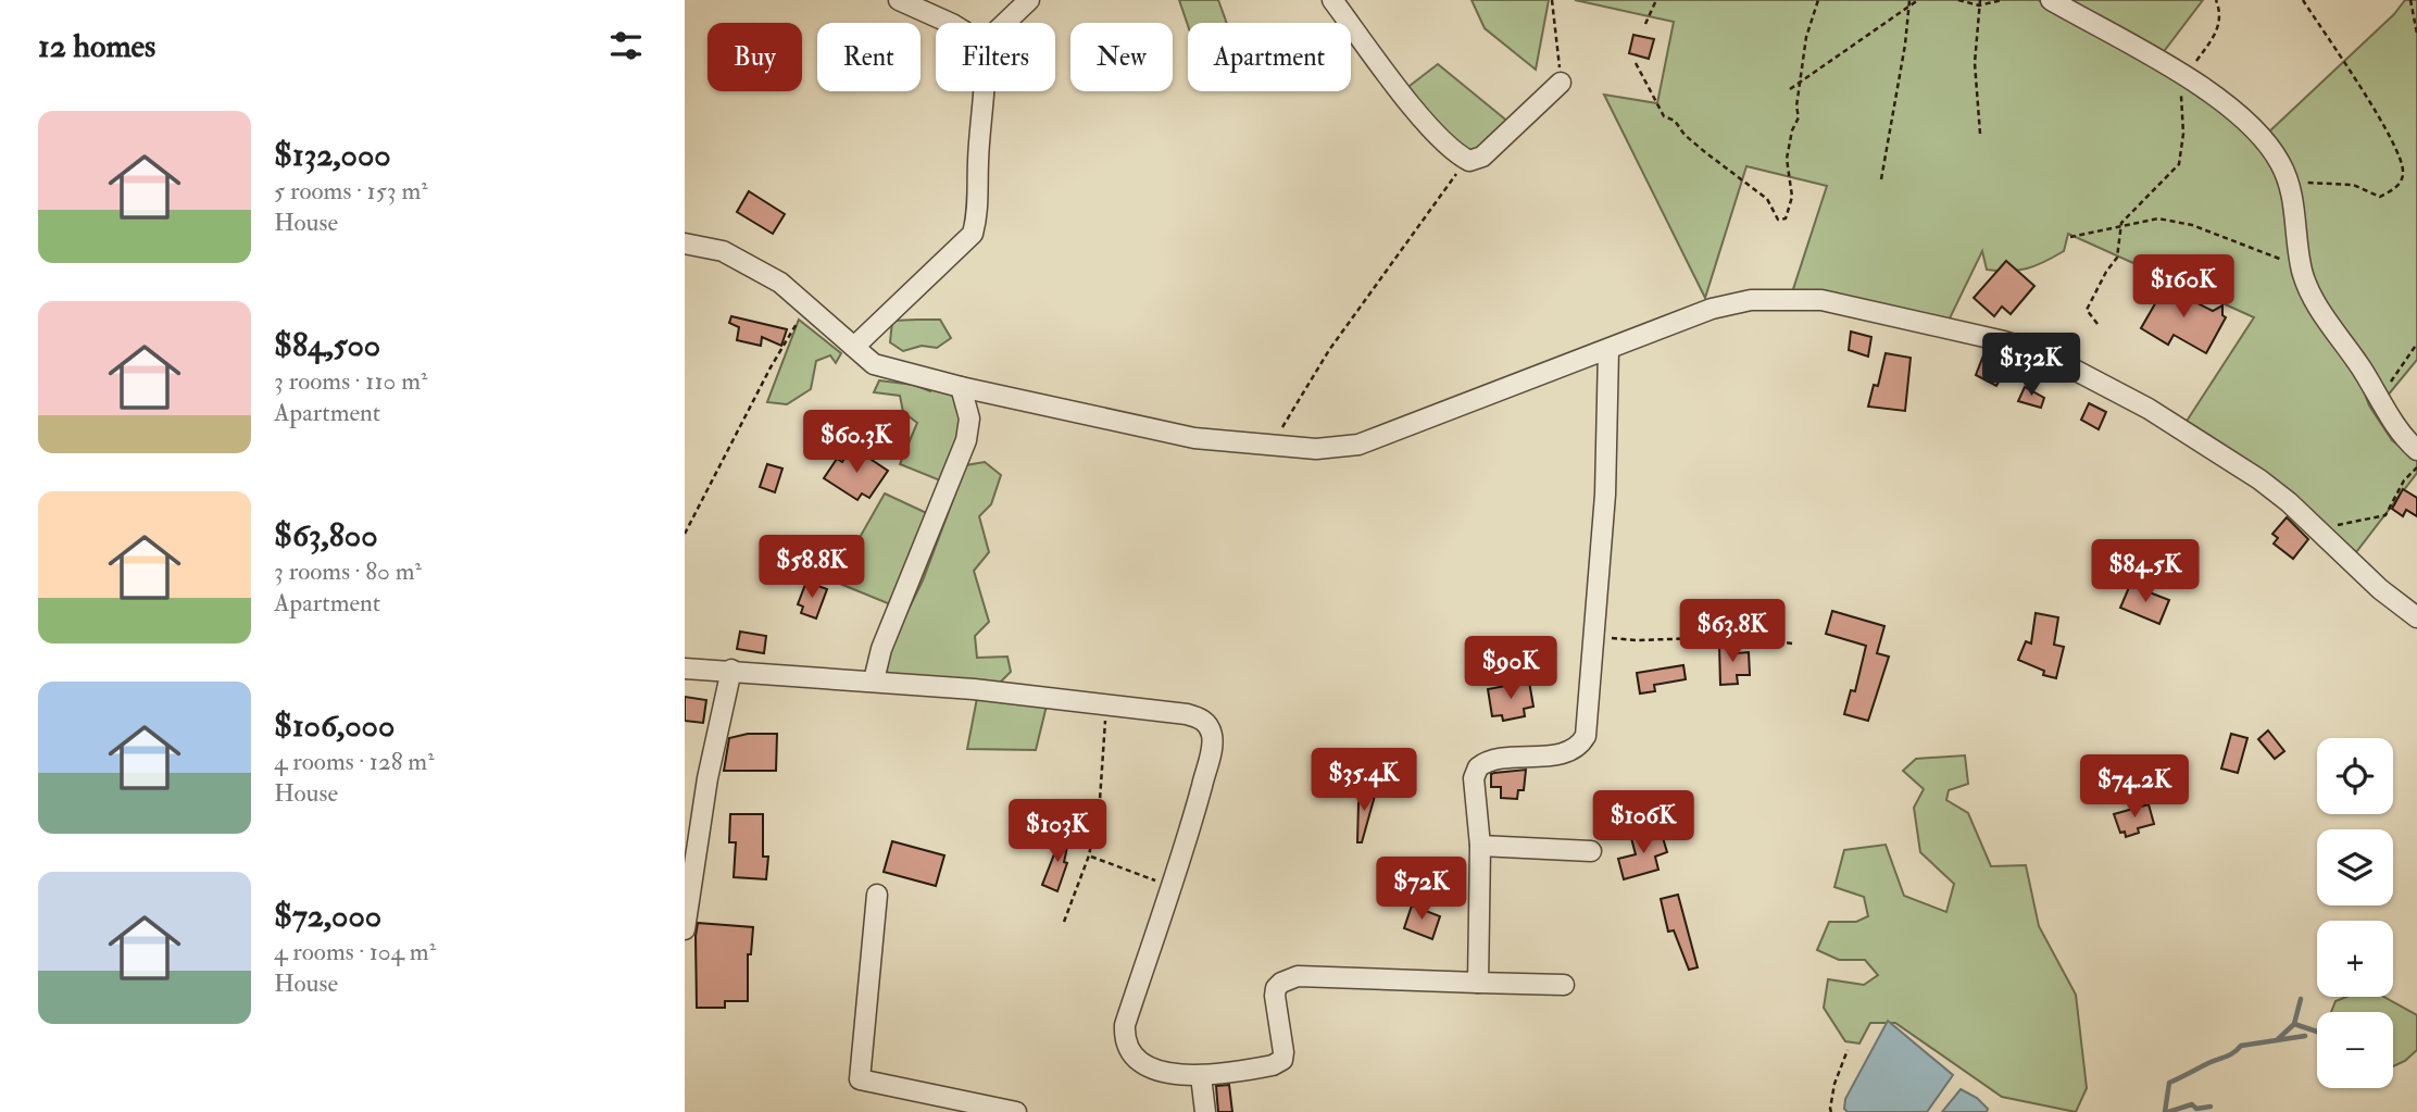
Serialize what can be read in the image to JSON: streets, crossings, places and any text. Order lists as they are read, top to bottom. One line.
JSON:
{"page":{"heading":"12 homes","chip":["Buy","Rent","Filters","New","Apartment"],"list":[{"name":"$132,000","note":"5 rooms · 153 m² · House"},{"name":"$84,500","note":"3 rooms · 110 m² · Apartment"},{"name":"$63,800","note":"3 rooms · 80 m² · Apartment"},{"name":"$106,000","note":"4 rooms · 128 m² · House"},{"name":"$72,000","note":"4 rooms · 104 m² · House"}],"price":["$160K","$132K","$60.3K","$58.8K","$84.5K","$63.8K","$90K","$35.4K","$74.2K","$106K","$103K","$72K"],"map_buttons":["+","−"]}}
